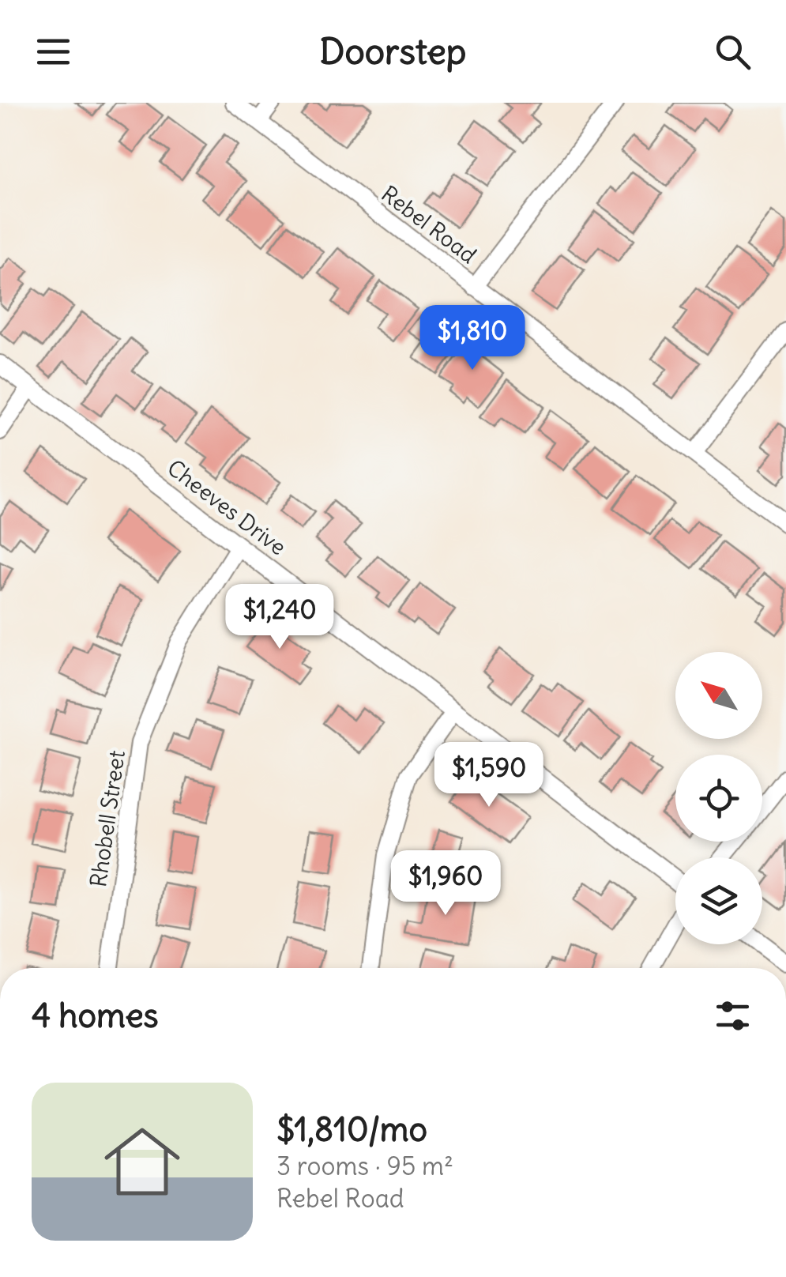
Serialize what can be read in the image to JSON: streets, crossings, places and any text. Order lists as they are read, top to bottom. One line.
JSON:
{"streets":{"street":["Rebel Road","Cheeves Drive","Rhobell Street"]},"crossings":[["Cheeves Drive","Rhobell Street"]],"north":"top left","page":{"header":"Doorstep","price":["$1,810","$1,240","$1,590","$1,960"],"heading":"4 homes","list":[{"name":"$1,810/mo","note":"3 rooms · 95 m² · Rebel Road"}]}}
